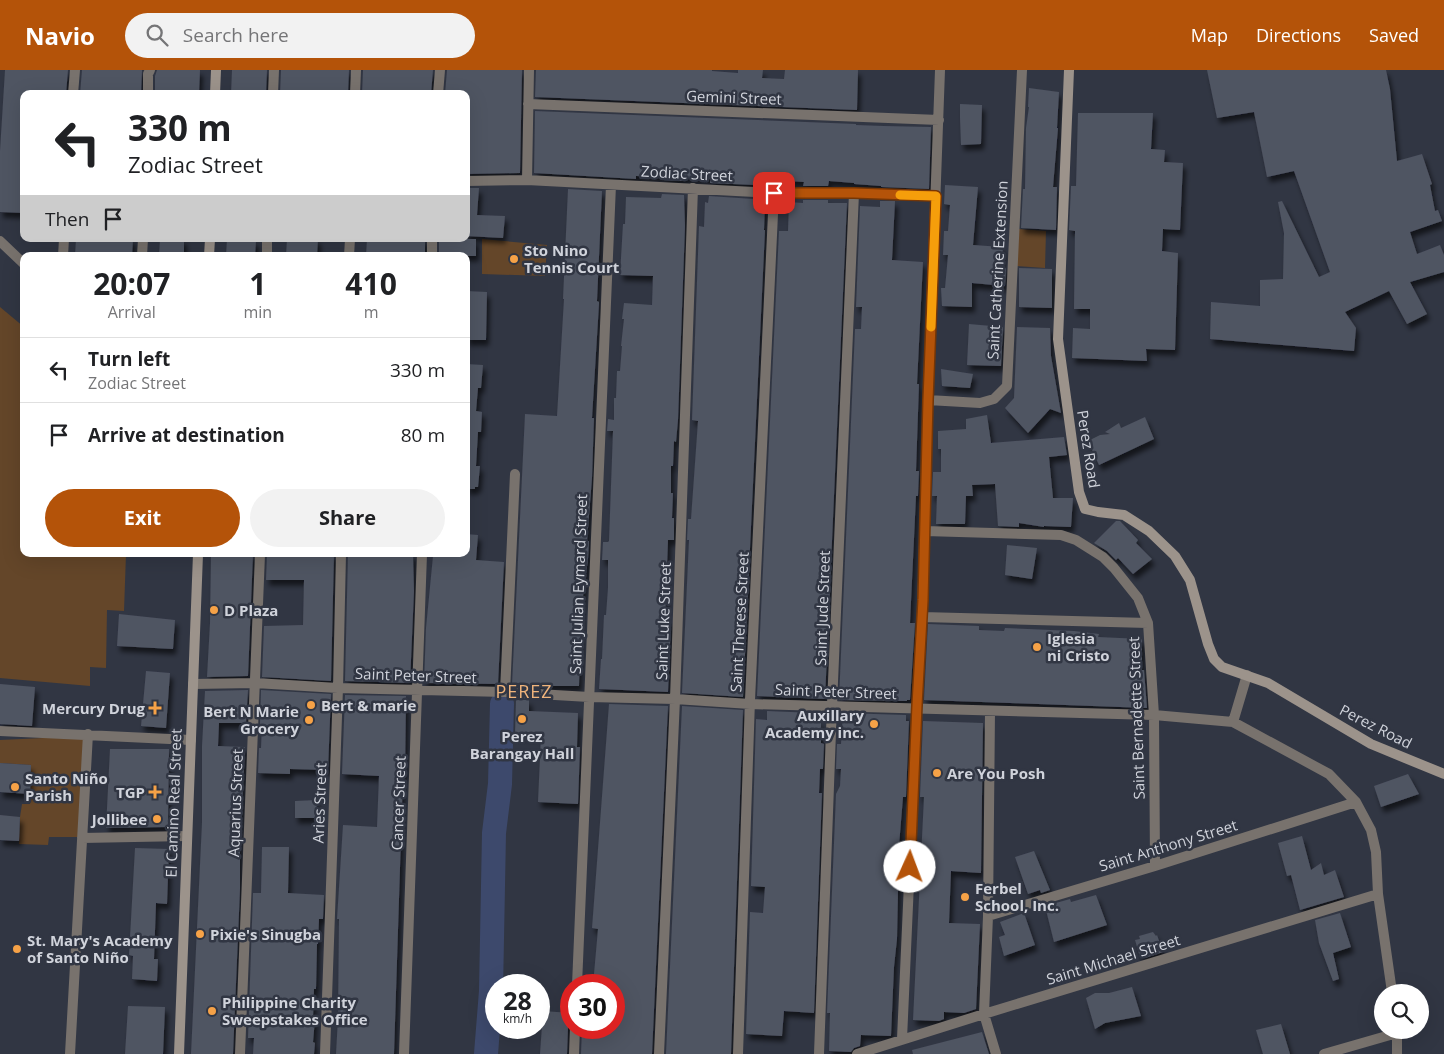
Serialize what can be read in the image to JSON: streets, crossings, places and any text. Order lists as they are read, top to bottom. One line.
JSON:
{"streets":{"street":["Gemini Street","Zodiac Street","Saint Catherine Extension","Perez Road","Saint Julian Eymard Street","Saint Jude Street","Saint Luke Street","Saint Therese Street","Saint Peter Street","Saint Bernadette Street","El Camino Real Street","Aquarius Street","Aries Street","Cancer Street","Saint Anthony Street","Saint Michael Street"]},"crossings":[["Zodiac Street","Saint Julian Eymard Street"],["Zodiac Street","Saint Jude Street"],["Zodiac Street","Saint Luke Street"],["Zodiac Street","Saint Therese Street"],["Saint Julian Eymard Street","Saint Peter Street"],["Saint Jude Street","Saint Peter Street"],["Saint Luke Street","Saint Peter Street"],["Saint Therese Street","Saint Peter Street"],["Saint Peter Street","Saint Bernadette Street"],["Saint Peter Street","El Camino Real Street"],["Saint Peter Street","Aquarius Street"],["Saint Peter Street","Aries Street"],["Saint Peter Street","Cancer Street"],["Saint Peter Street","Saint Anthony Street"],["Saint Peter Street","Saint Michael Street"],["Saint Bernadette Street","Saint Anthony Street"]],"districts":["PEREZ"],"places":{"other":["Sto Nino Tennis Court","D Plaza","Iglesia ni Cristo","Bert & marie","Perez Barangay Hall","Bert N Marie Grocery","Auxillary Academy inc.","Are You Posh","Santo Niño Parish","Jollibee","Ferbel School, Inc.","Pixie's Sinugba","St. Mary's Academy of Santo Niño","Philippine Charity Sweepstakes Office"],"health":["Mercury Drug","TGP"]},"page":{"header":"Navio","search":"Search here","nav":["Map","Directions","Saved"],"turn":["330 m","Zodiac Street"],"then":"Then","eta":["20:07","Arrival","1","min","410","m"],"list":[{"name":"Turn left","note":"Zodiac Street","value":"330 m"},{"name":"Arrive at destination","value":"80 m"}],"buttons":["Exit","Share"],"speed":"28 km/h","limit":"30"}}
